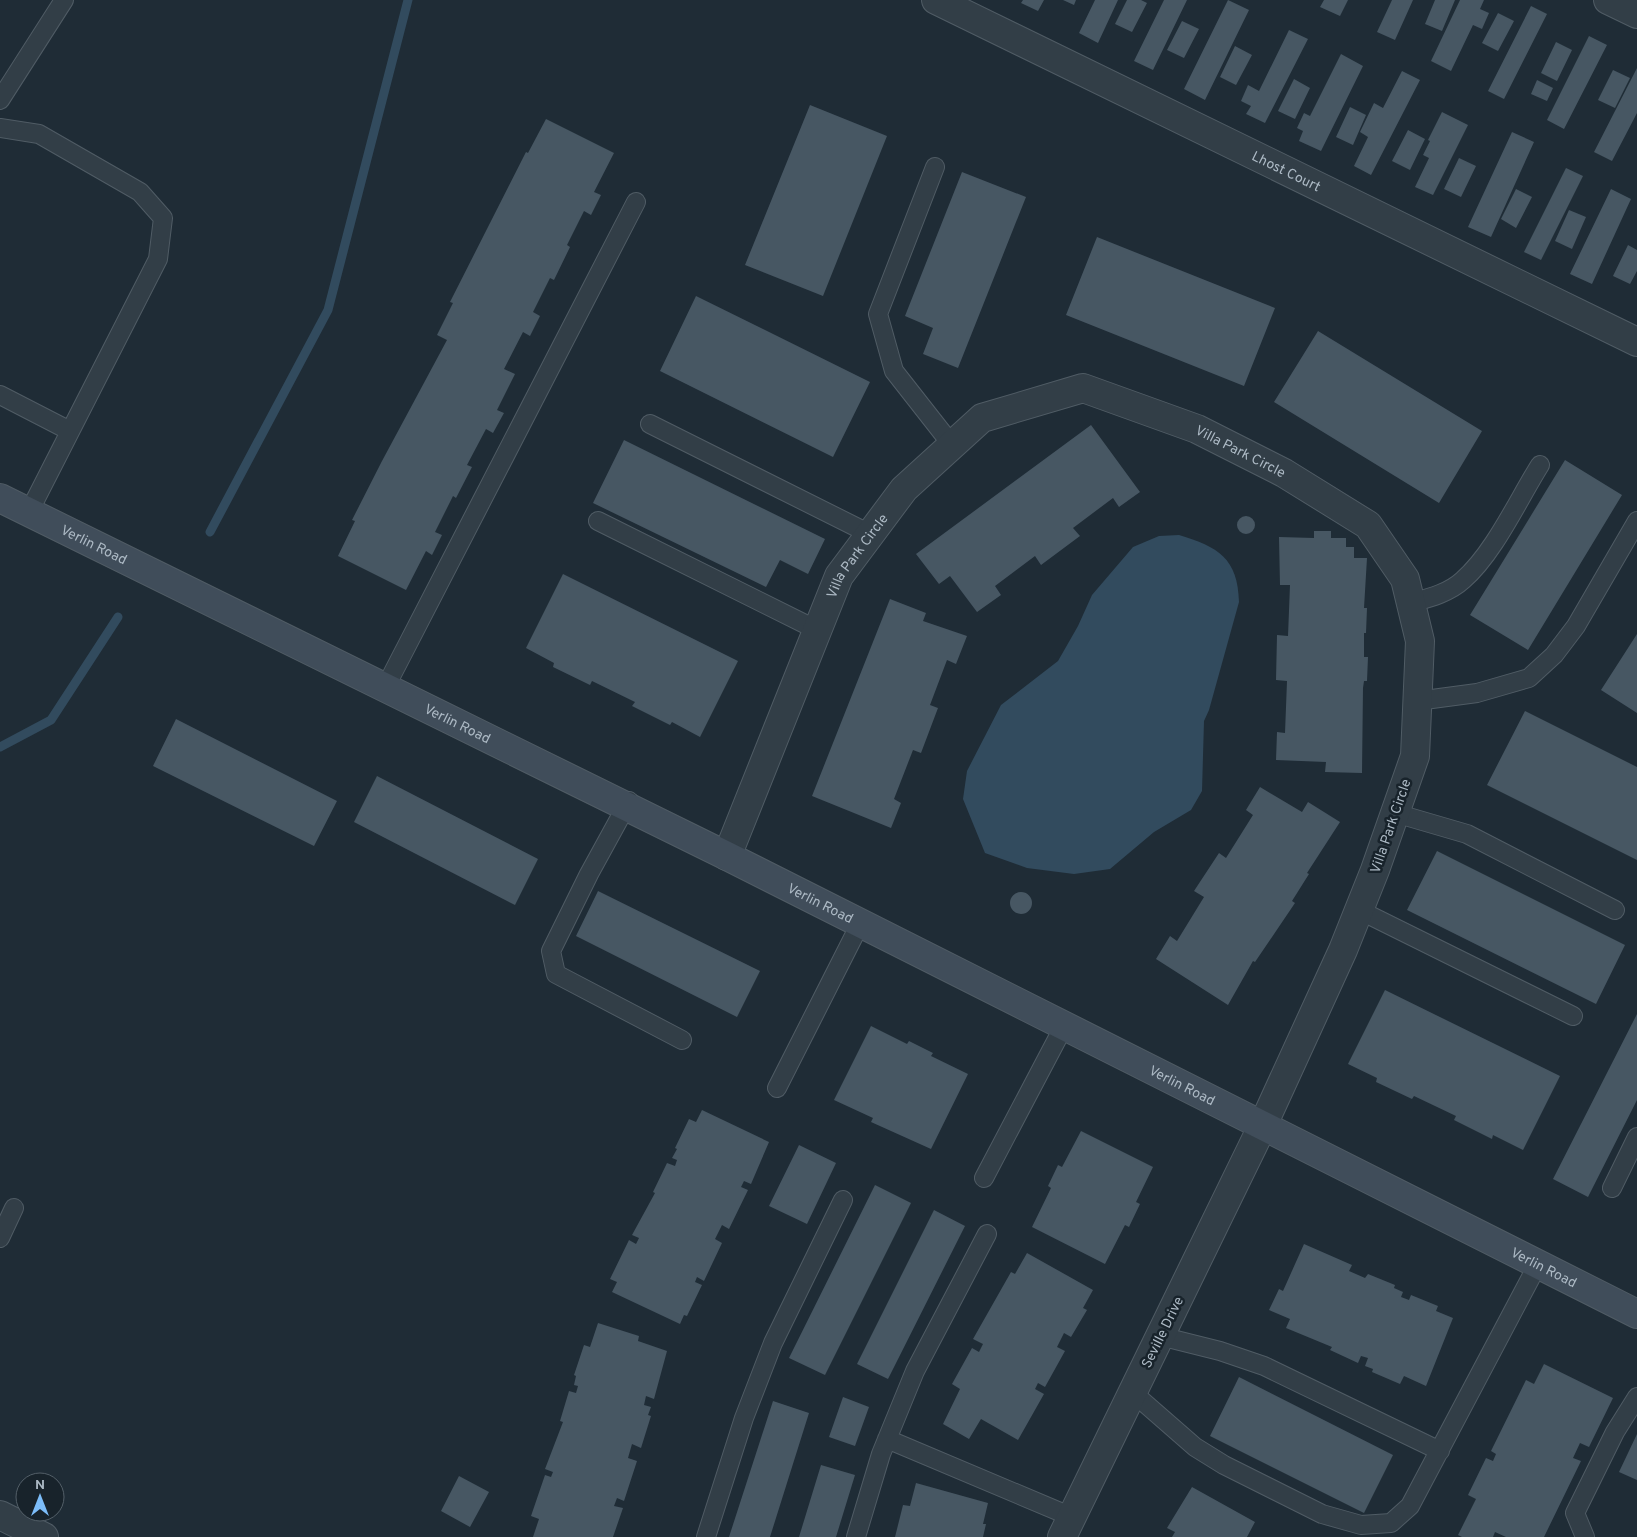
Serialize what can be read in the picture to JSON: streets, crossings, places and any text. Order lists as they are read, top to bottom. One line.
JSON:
{"streets":{"street":["Lhost Court","Villa Park Circle","Verlin Road","Seville Drive"]},"crossings":[["Villa Park Circle","Verlin Road"],["Villa Park Circle","Seville Drive"],["Verlin Road","Seville Drive"]],"north":"top"}
